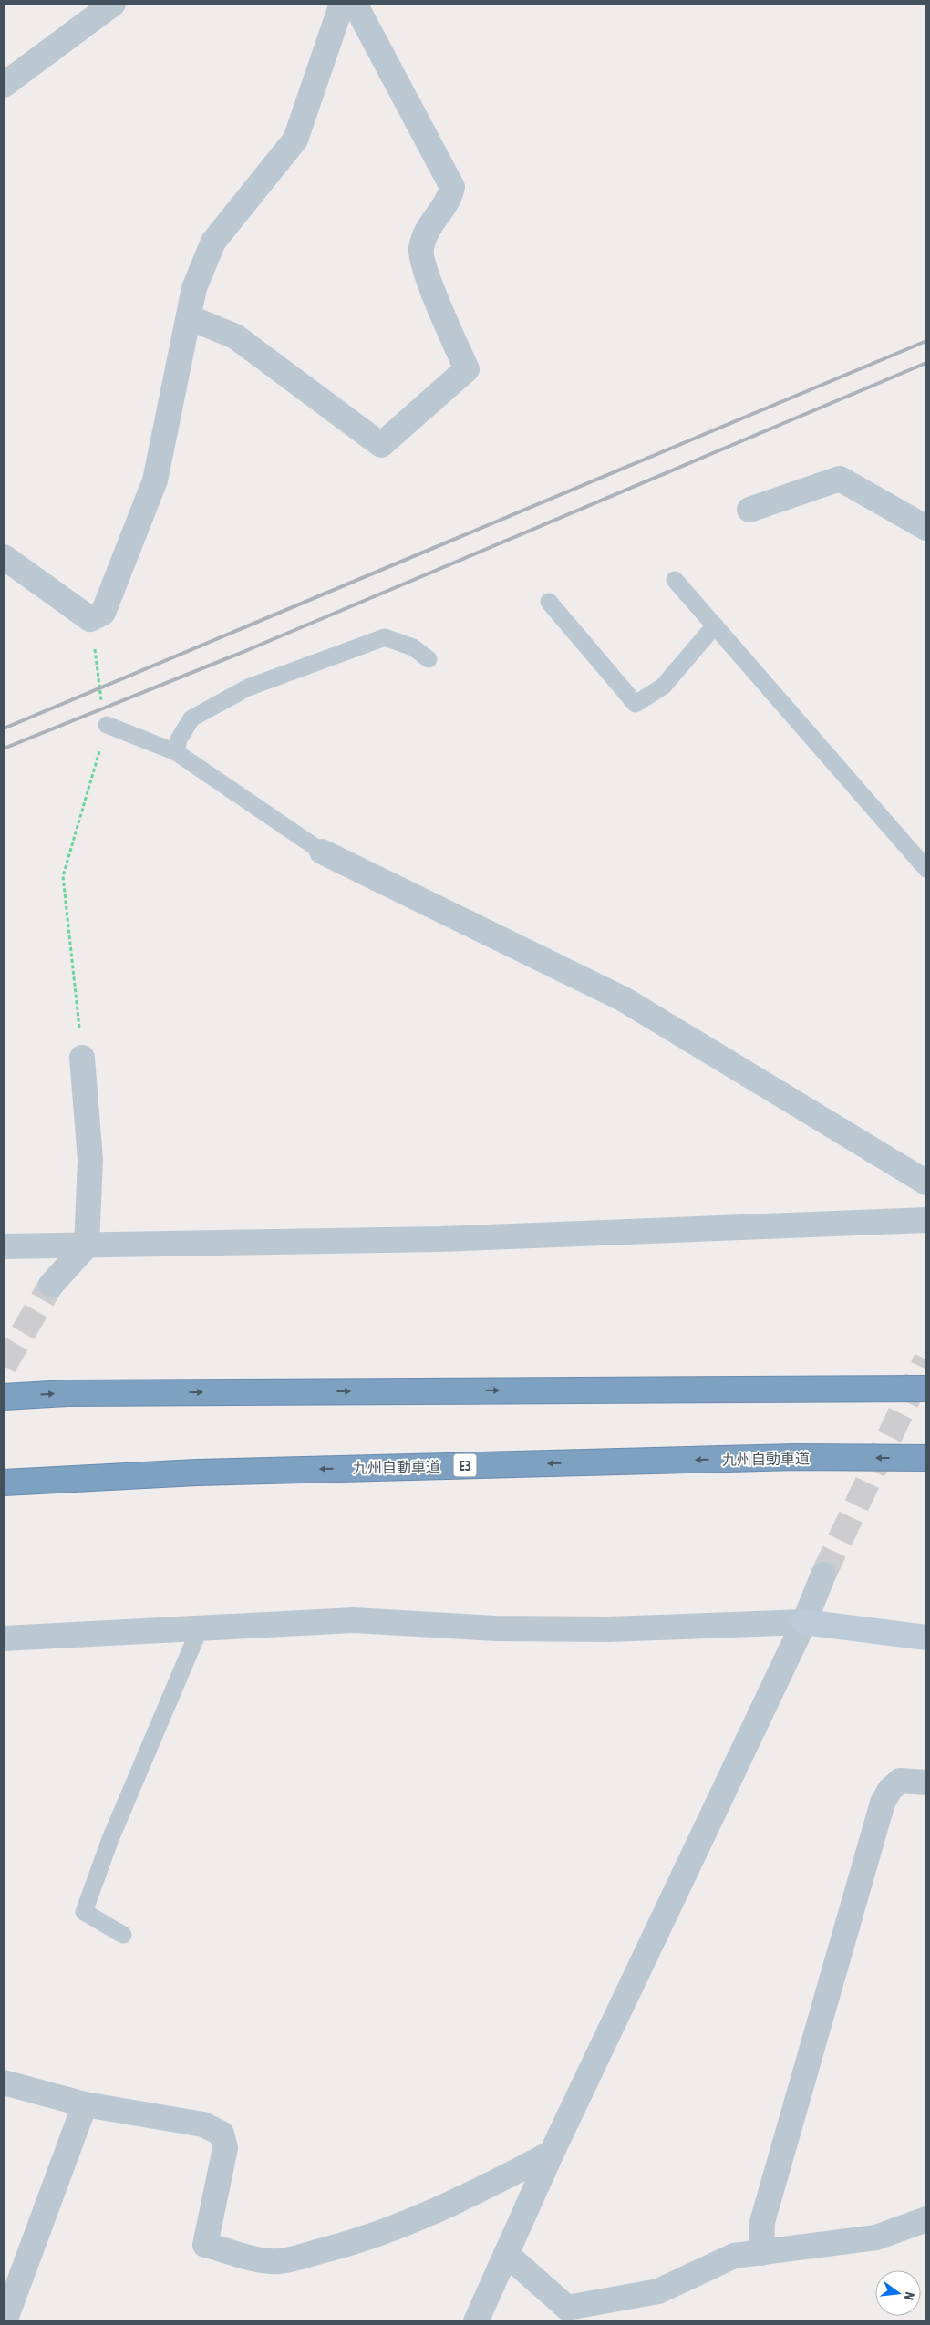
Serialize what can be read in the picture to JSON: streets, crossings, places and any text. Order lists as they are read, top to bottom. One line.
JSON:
{"streets":{"highway":["九州自動車道","E3"]},"north":"right"}
